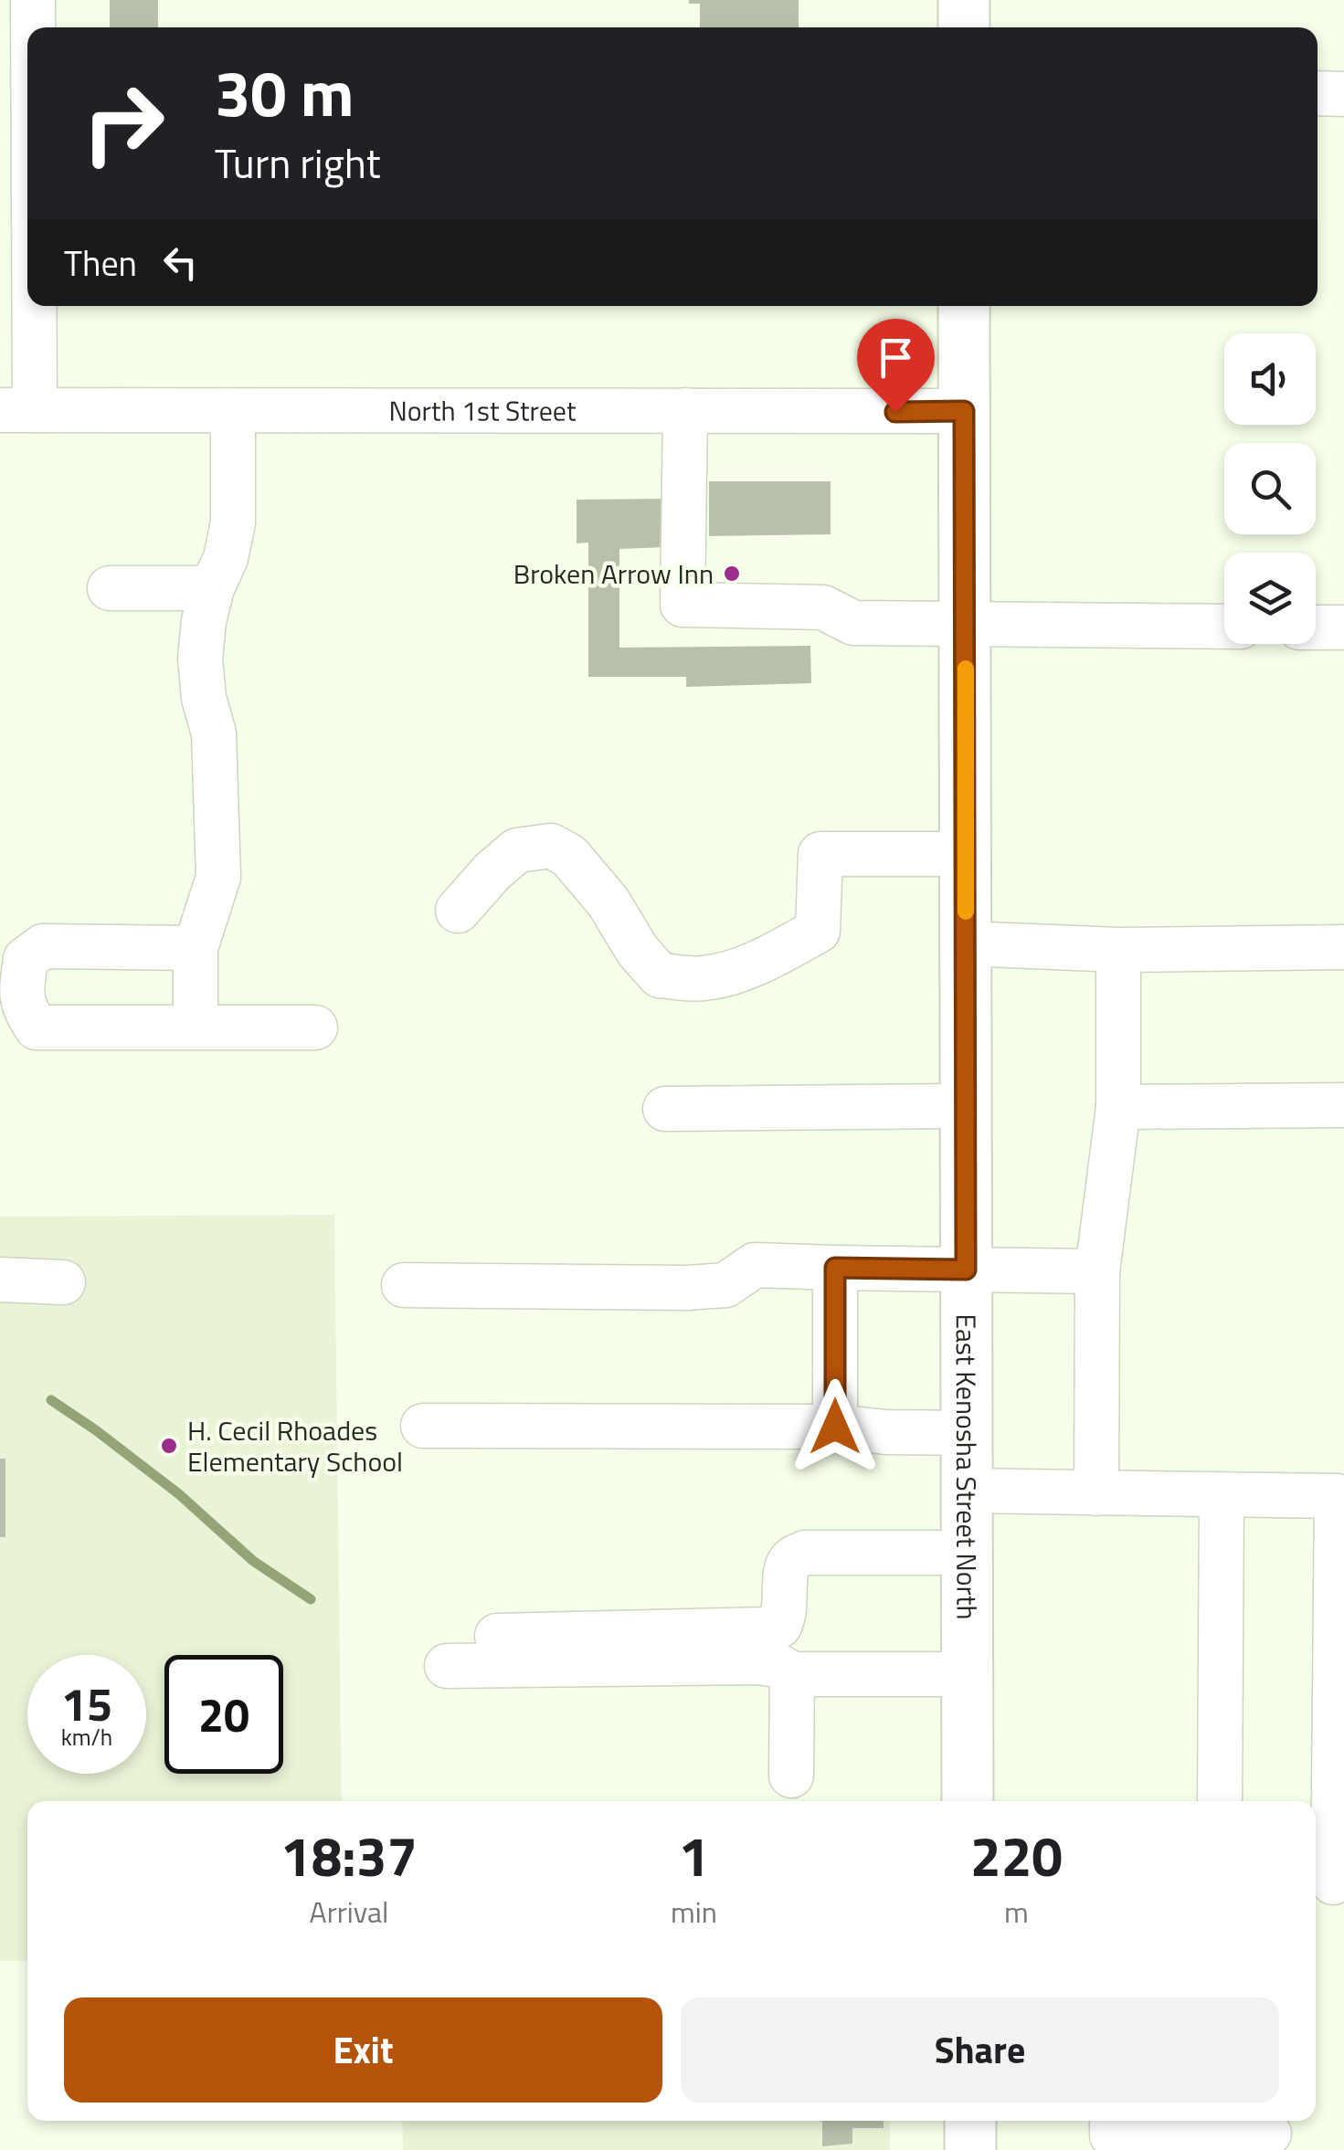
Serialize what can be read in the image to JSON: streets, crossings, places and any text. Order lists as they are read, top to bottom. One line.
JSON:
{"streets":{"main road":["East Kenosha Street North"],"street":["North 1st Street"]},"crossings":[["North 1st Street","East Kenosha Street North"]],"places":["Broken Arrow Inn","H. Cecil Rhoades Elementary School"],"page":{"turn":["30 m","Turn right"],"then":"Then","speed":"15 km/h","limit":"20","eta":["18:37","Arrival","1","min","220","m"],"buttons":["Exit","Share"]}}
